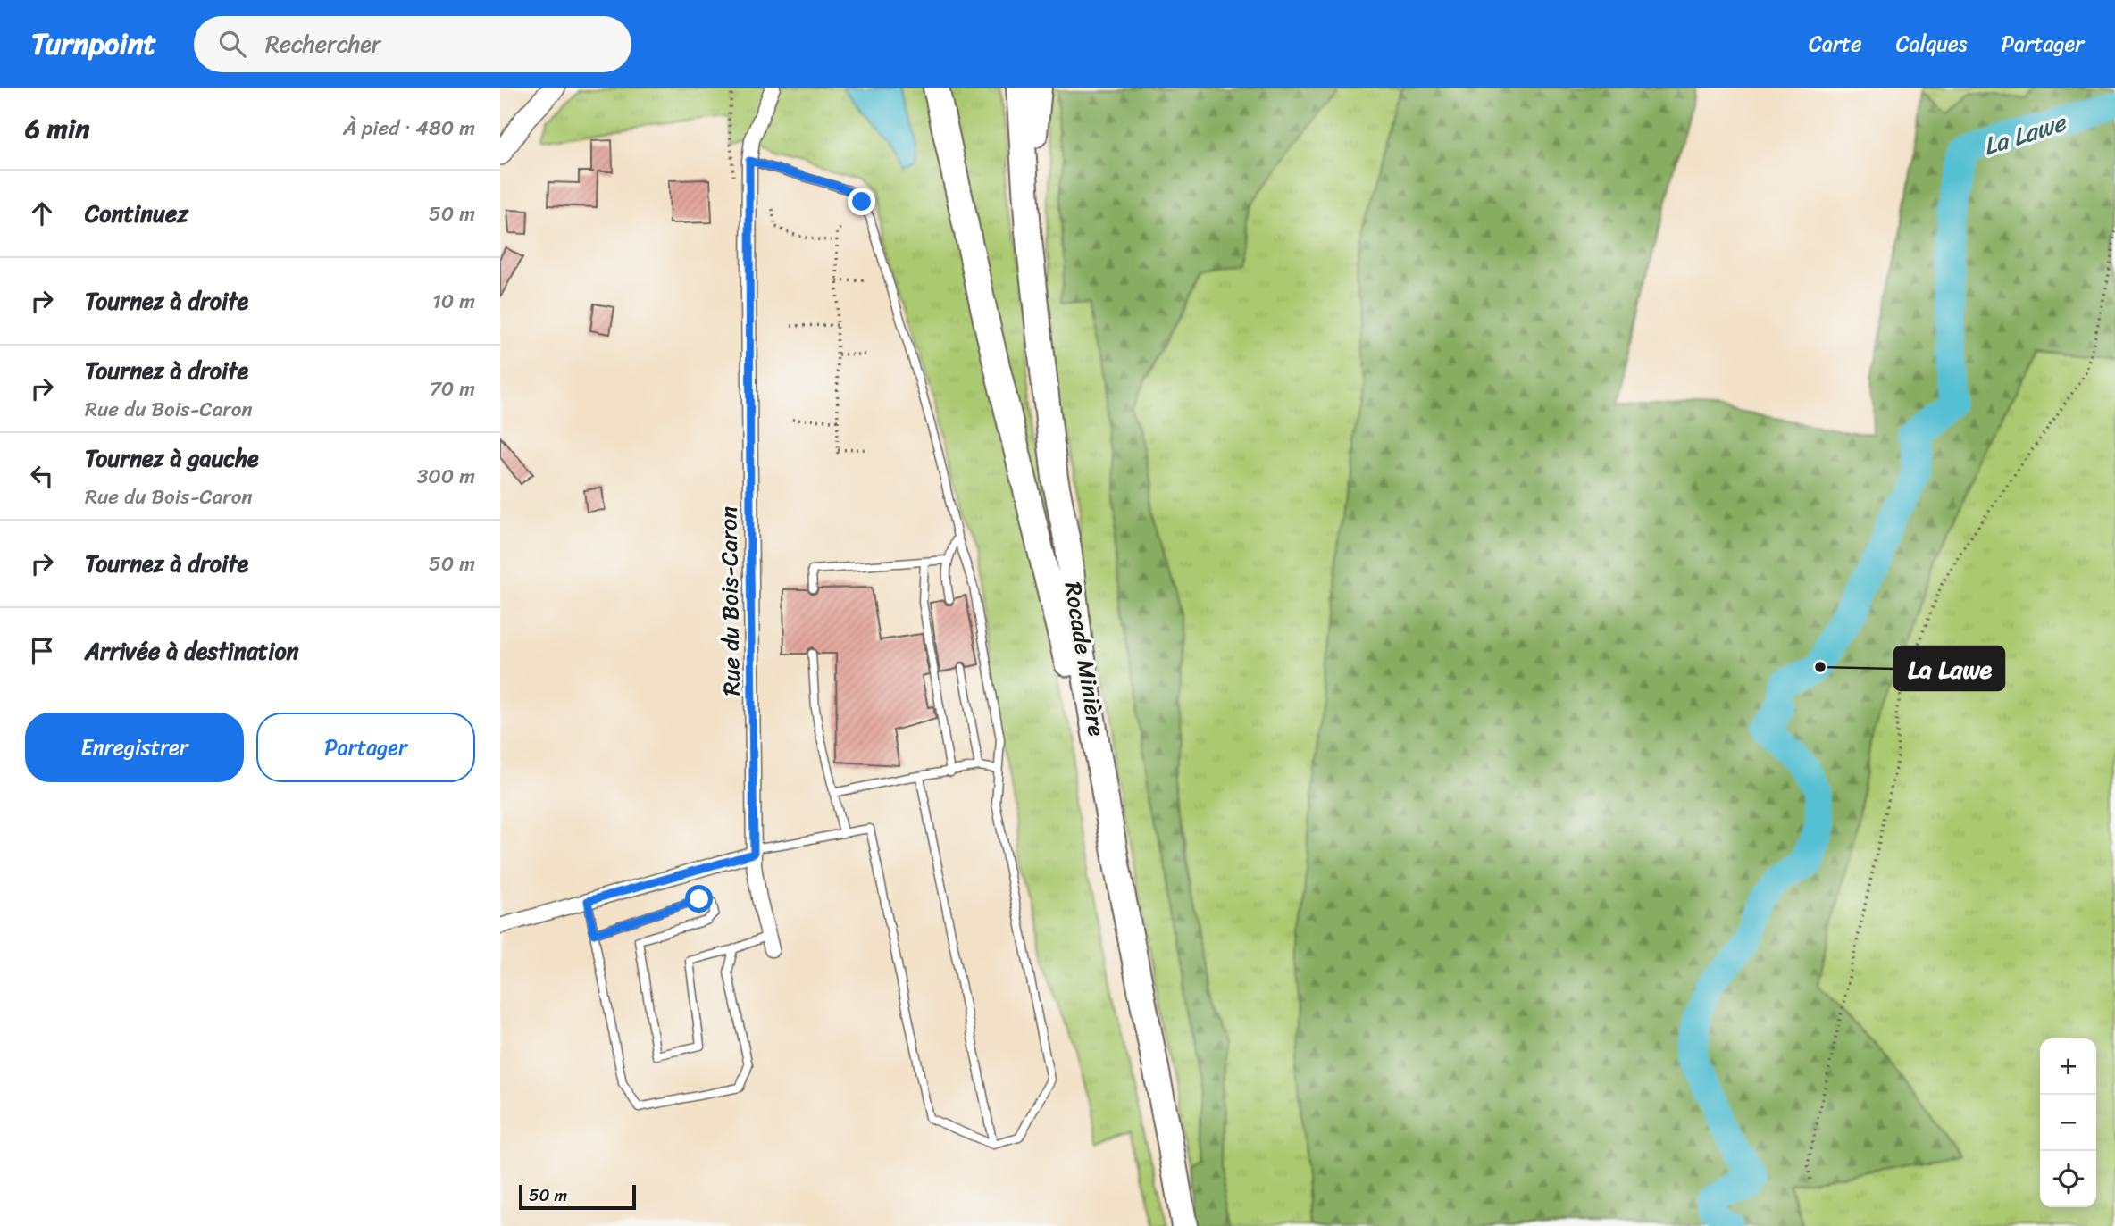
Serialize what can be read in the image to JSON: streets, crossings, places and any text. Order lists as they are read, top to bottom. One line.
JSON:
{"streets":{"highway":["Rocade Minière"],"street":["Rue du Bois-Caron"]},"water":["La Lawe"],"places":["La Lawe"],"scale_bar":"50 m","page":{"header":"Turnpoint","search":"Rechercher","nav":["Carte","Calques","Partager"],"heading":["6 min","À pied · 480 m"],"list":[["Continuez","50 m"],["Tournez à droite","10 m"],["Tournez à droite","Rue du Bois-Caron","70 m"],["Tournez à gauche","Rue du Bois-Caron","300 m"],["Tournez à droite","50 m"],"Arrivée à destination"],"buttons":["Enregistrer","Partager"],"map_buttons":["+","−"],"scale":"50 m"}}
